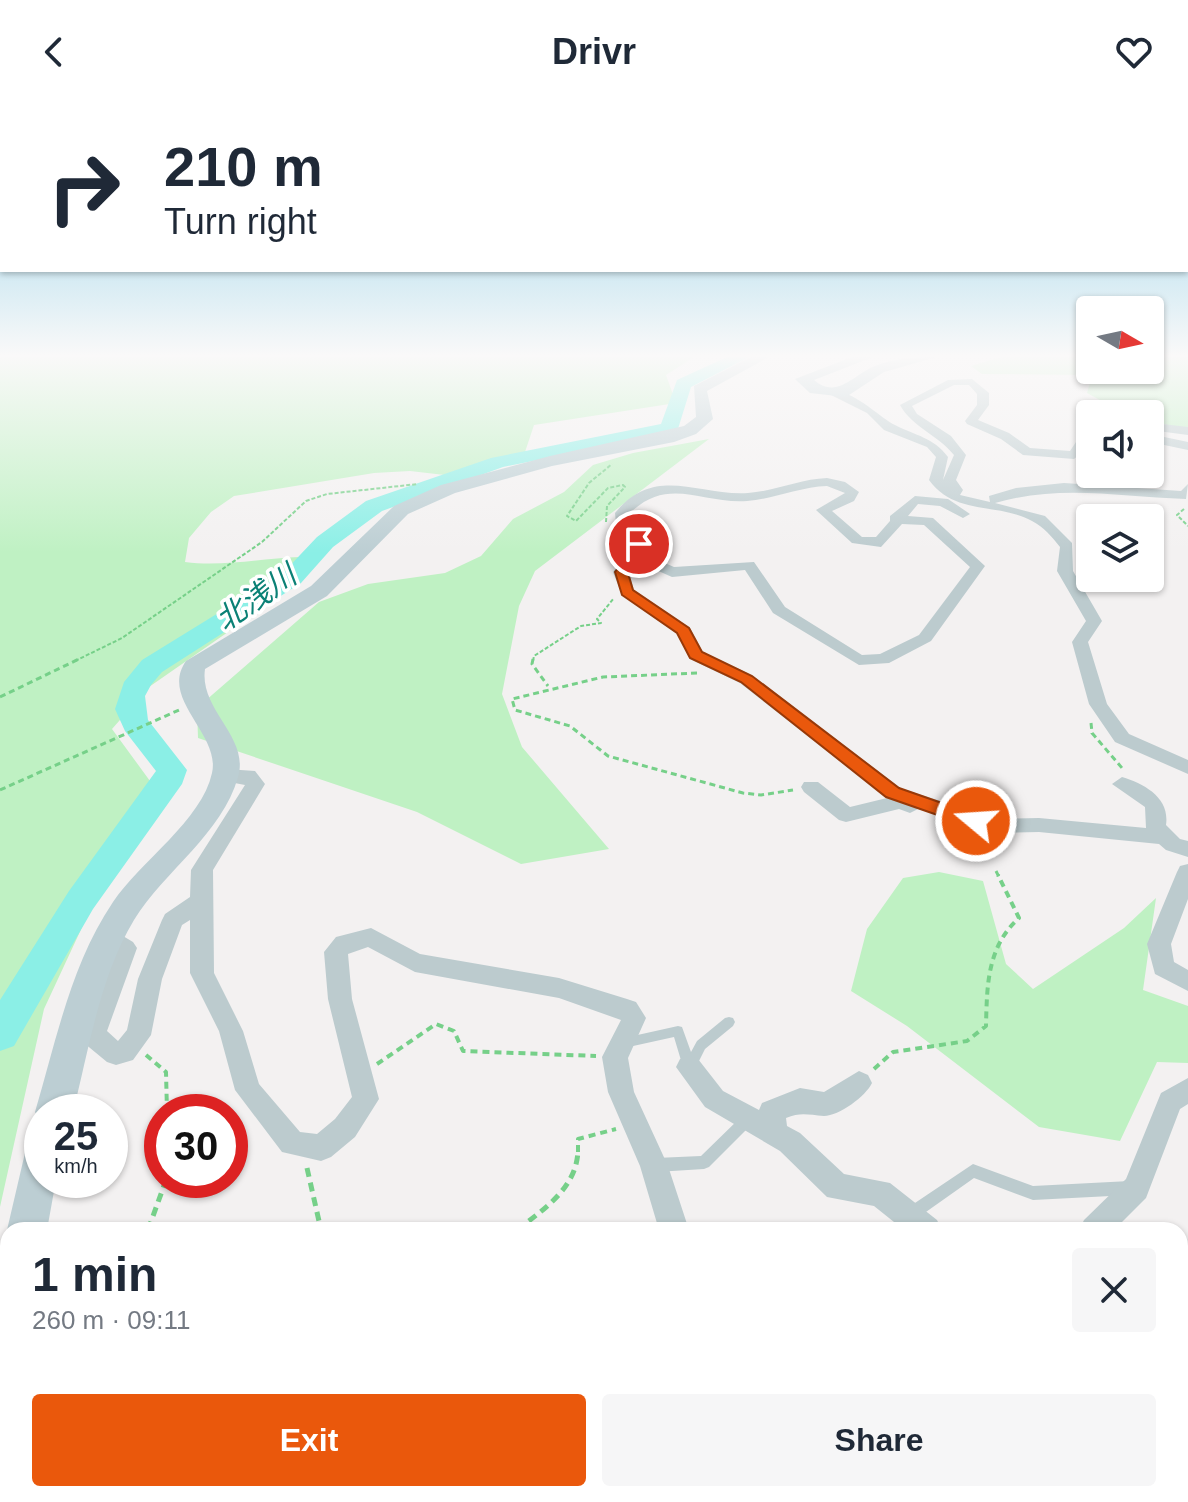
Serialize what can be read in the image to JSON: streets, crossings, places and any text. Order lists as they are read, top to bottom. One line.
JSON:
{"water":["北浅川"],"north":"right","page":{"header":"Drivr","turn":["210 m","Turn right"],"speed":"25 km/h","limit":"30","heading":["1 min","260 m · 09:11"],"buttons":["Exit","Share"]}}
